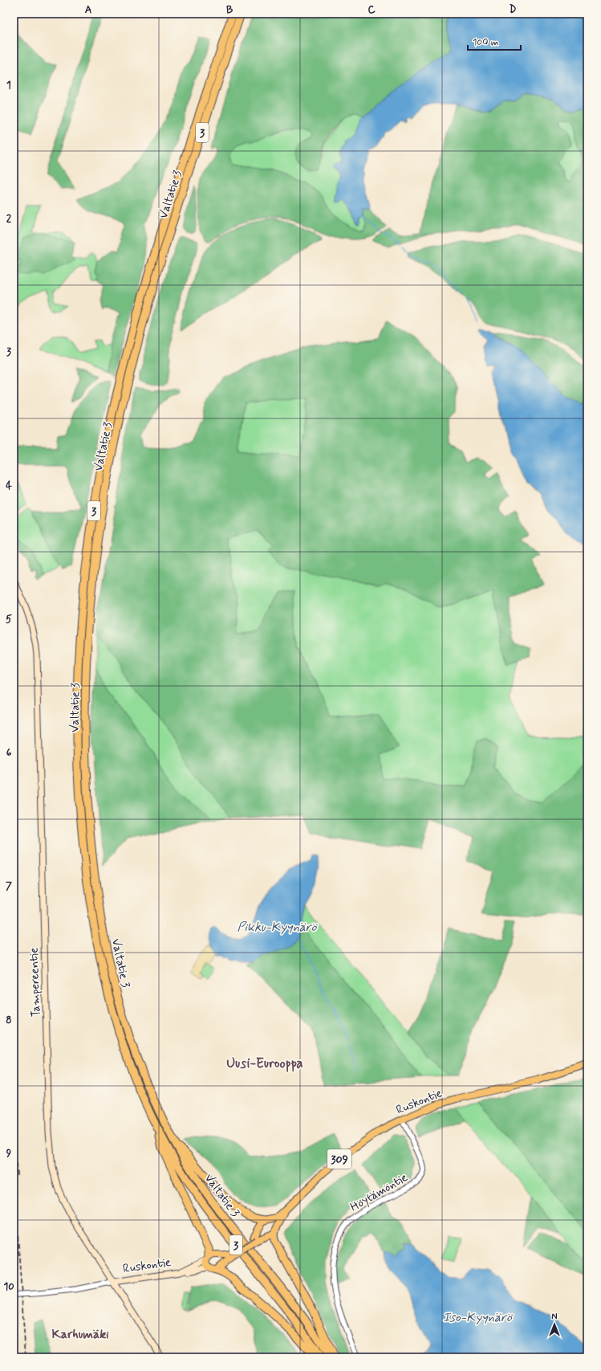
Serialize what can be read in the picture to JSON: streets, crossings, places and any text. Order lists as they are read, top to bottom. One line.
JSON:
{"streets":{"highway":["3","Valtatie 3"],"main road":["Tampereentie","Ruskontie","309"],"street":["Höytämöntie"]},"crossings":[["Tampereentie","Ruskontie"],["Ruskontie","309"],["Ruskontie","Höytämöntie"]],"districts":["Uusi-Eurooppa","Karhumäki"],"water":["Pikku-Kyynärö","Iso-Kyynärö"],"scale_bar":"100 m","north":"top","grid":{"columns":["A","B","C","D"],"rows":["1","2","3","4","5","6","7","8","9","10"]}}
